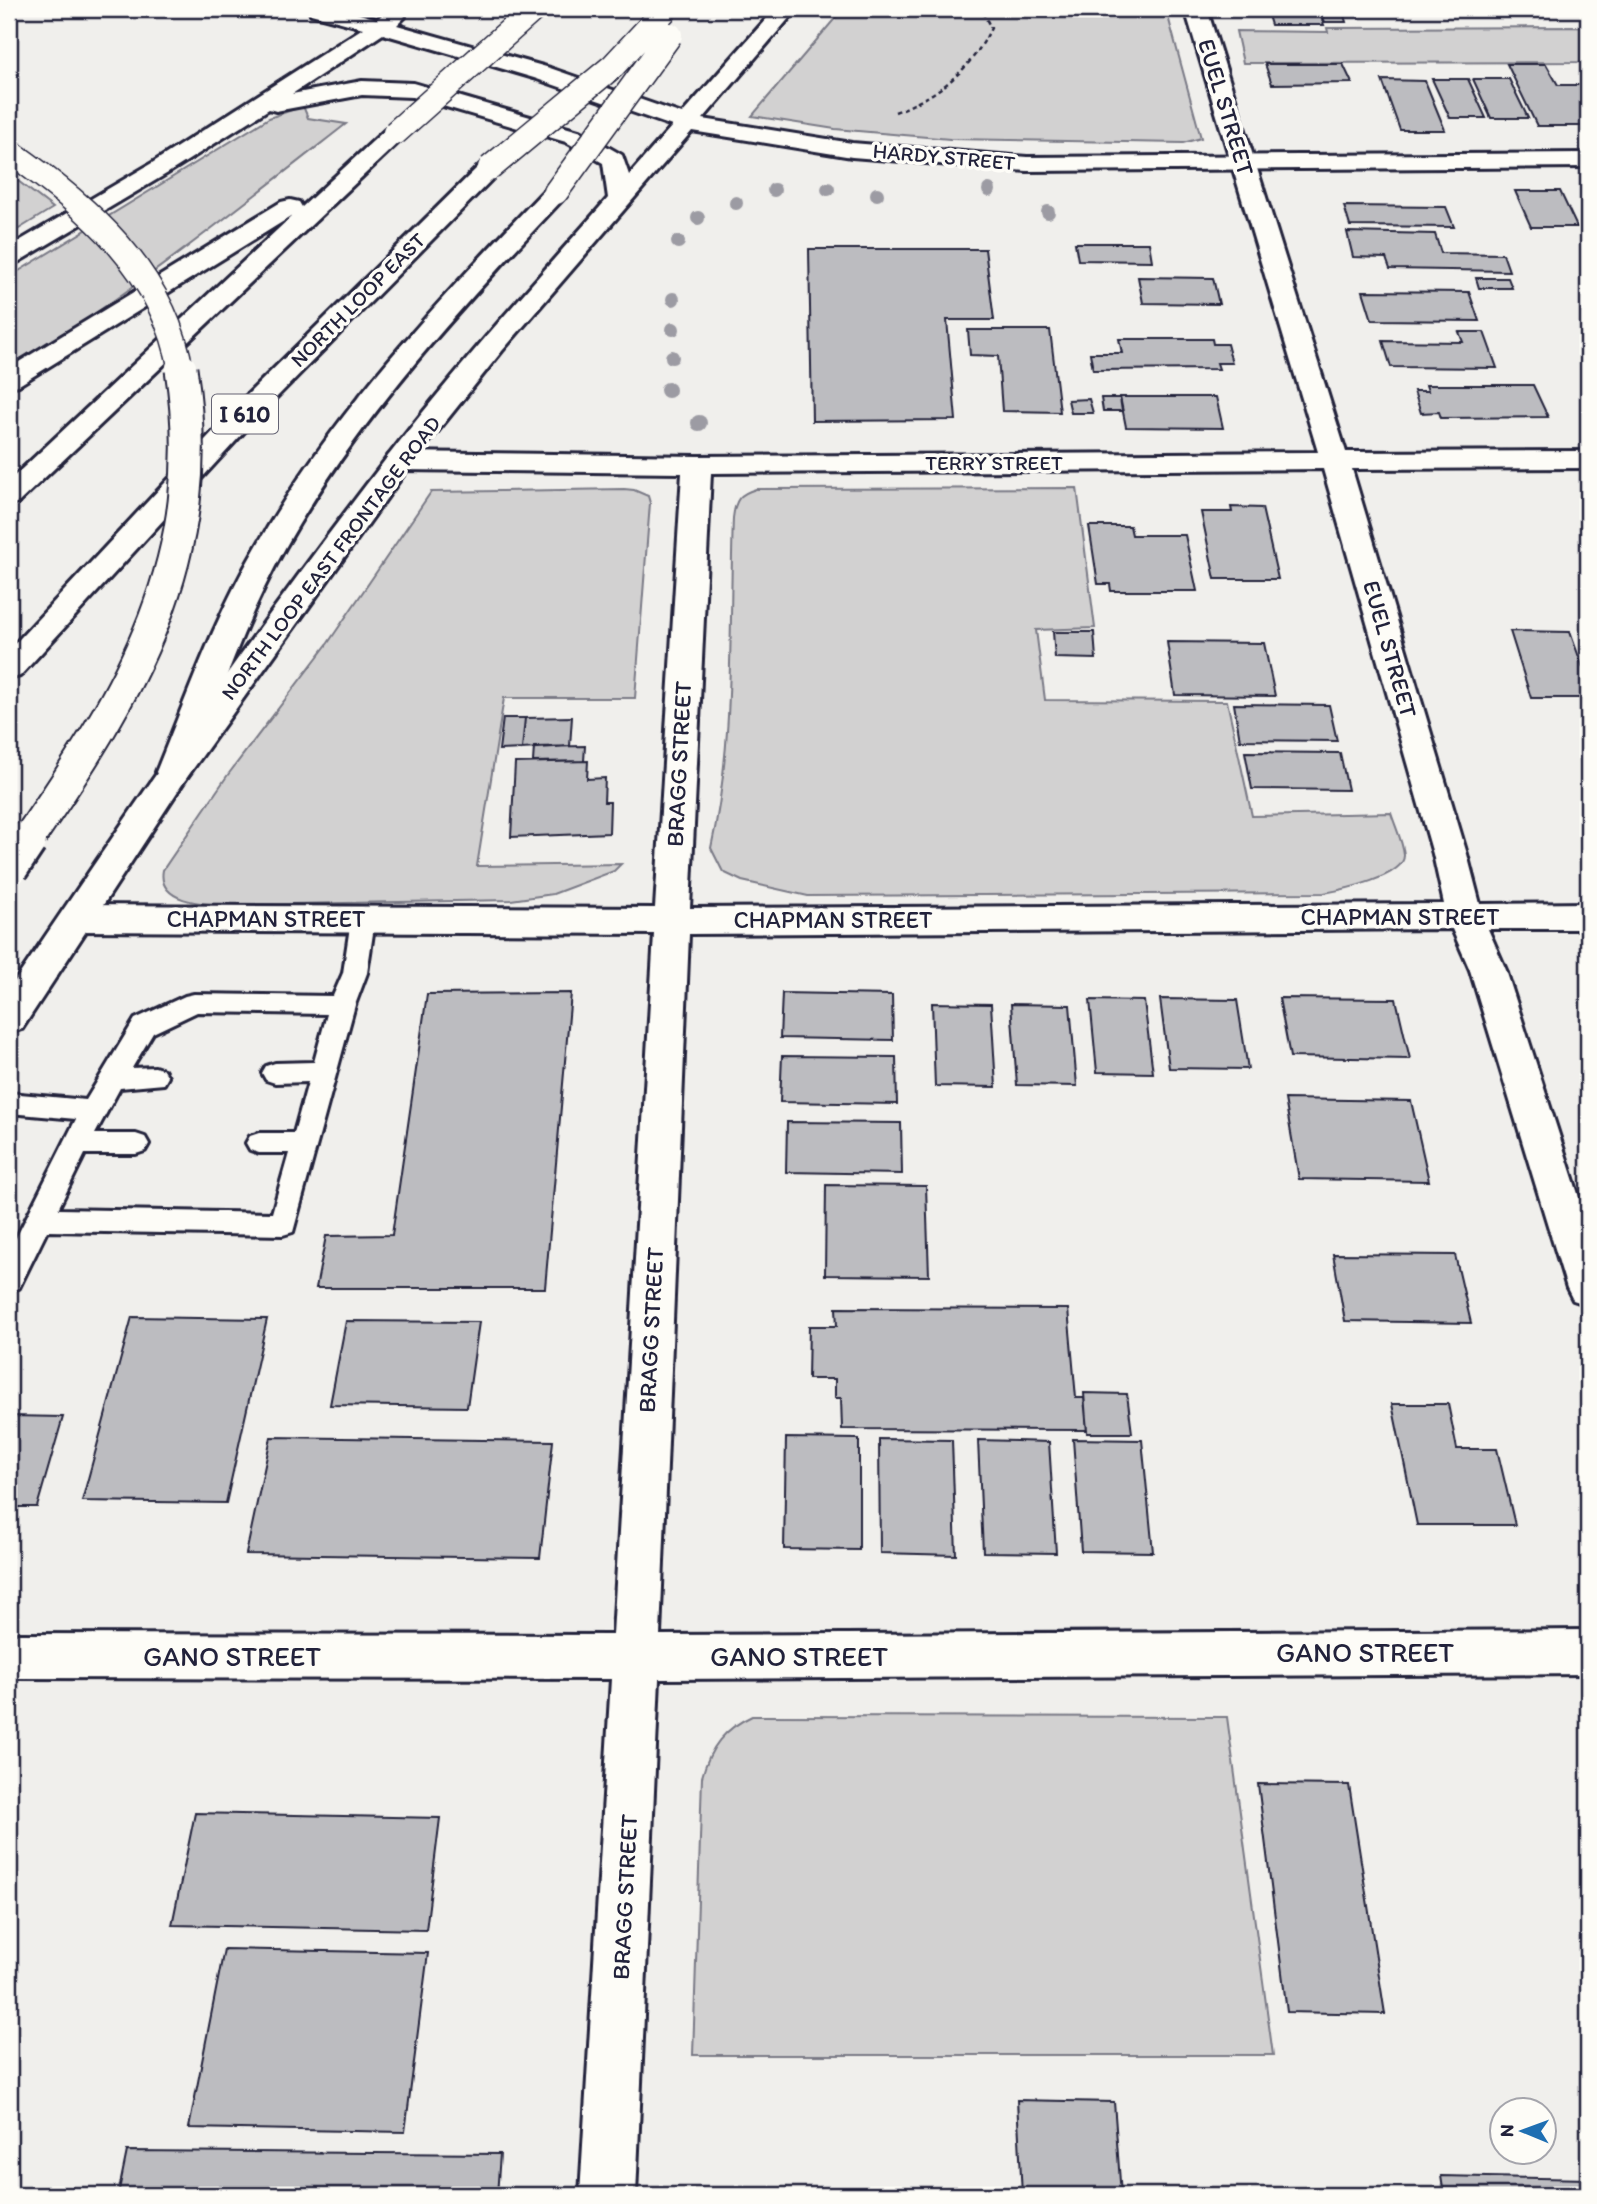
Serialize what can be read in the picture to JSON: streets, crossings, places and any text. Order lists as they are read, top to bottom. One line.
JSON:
{"streets":{"main road":["EUEL STREET","HARDY STREET","NORTH LOOP EAST","I 610","TERRY STREET","NORTH LOOP EAST FRONTAGE ROAD","BRAGG STREET","CHAPMAN STREET","GANO STREET"]},"crossings":[["EUEL STREET","HARDY STREET"],["EUEL STREET","TERRY STREET"],["EUEL STREET","CHAPMAN STREET"],["HARDY STREET","NORTH LOOP EAST FRONTAGE ROAD"],["TERRY STREET","NORTH LOOP EAST FRONTAGE ROAD"],["TERRY STREET","BRAGG STREET"],["NORTH LOOP EAST FRONTAGE ROAD","CHAPMAN STREET"],["BRAGG STREET","CHAPMAN STREET"],["BRAGG STREET","GANO STREET"]],"north":"left"}
